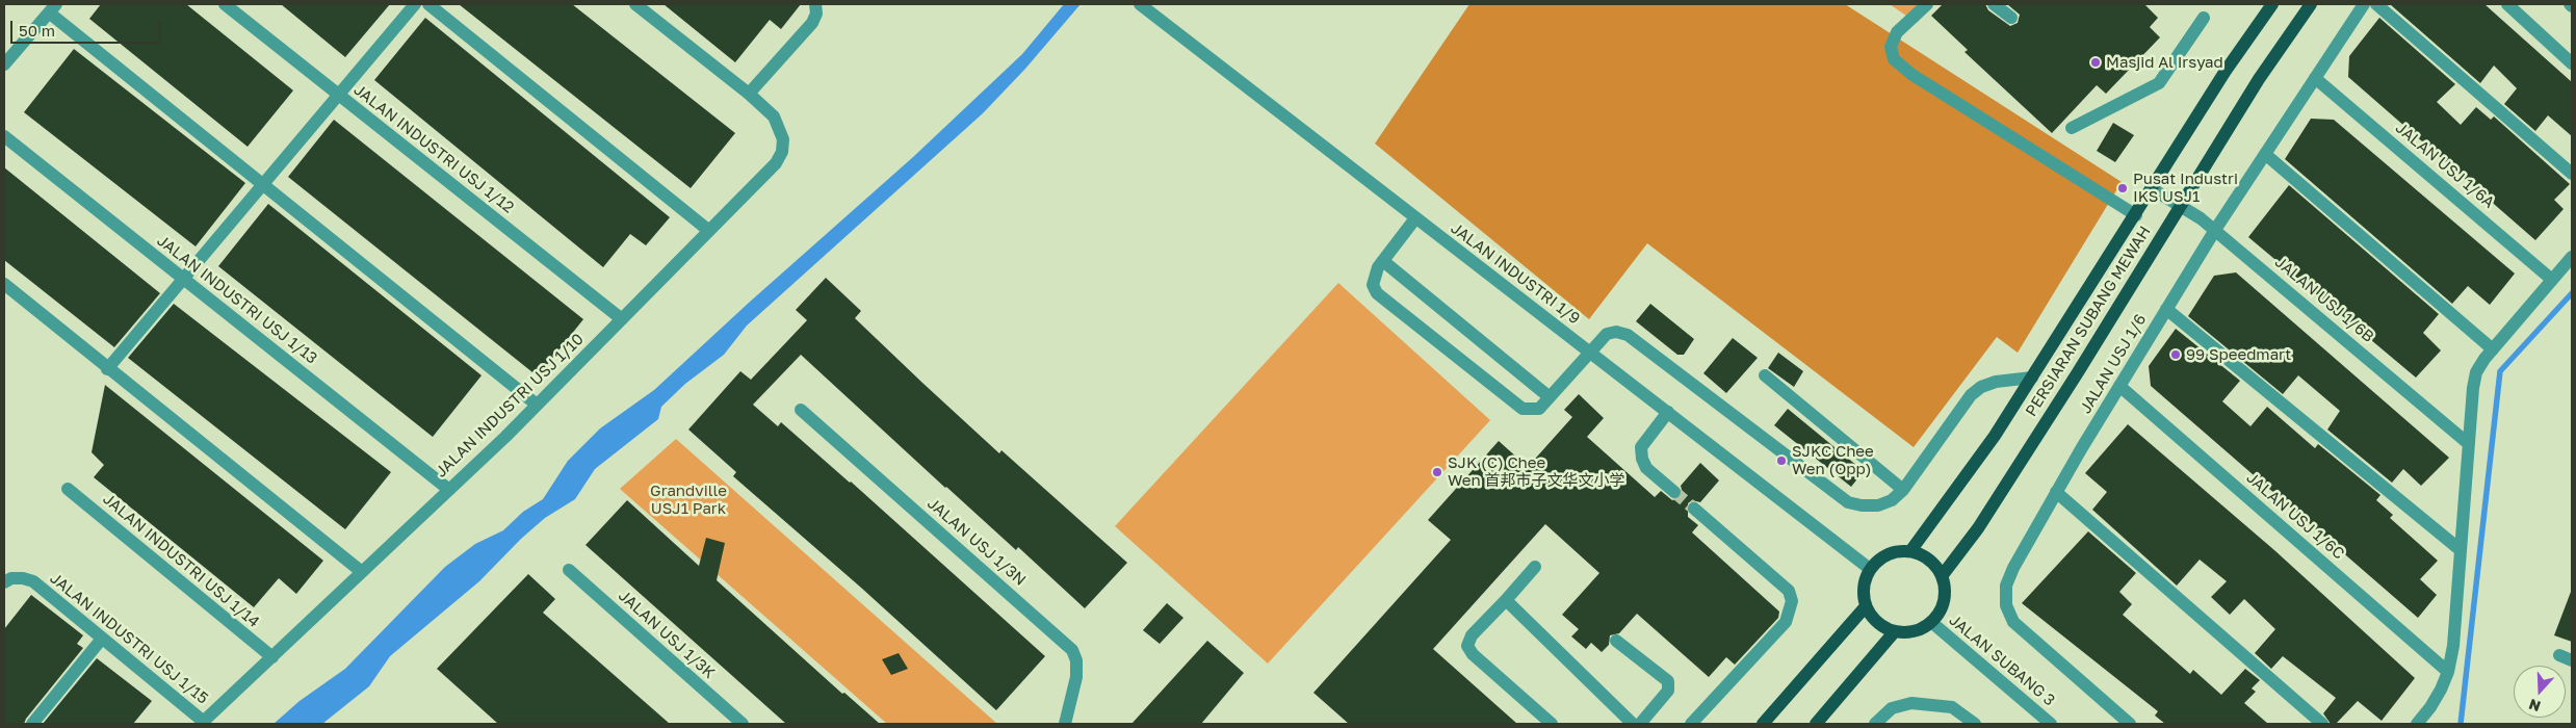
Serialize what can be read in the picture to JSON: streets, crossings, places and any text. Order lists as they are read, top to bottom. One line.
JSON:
{"streets":{"main road":["PERSIARAN SUBANG MEWAH"],"street":["JALAN INDUSTRI USJ 1/12","JALAN USJ 1/6A","JALAN INDUSTRI 1/9","JALAN INDUSTRI USJ 1/13","JALAN USJ 1/6B","JALAN USJ 1/6","JALAN INDUSTRI USJ 1/10","JALAN USJ 1/6C","JALAN USJ 1/3N","JALAN INDUSTRI USJ 1/14","JALAN USJ 1/3K","JALAN INDUSTRI USJ 1/15","JALAN SUBANG 3"]},"crossings":[["JALAN INDUSTRI USJ 1/12","JALAN INDUSTRI USJ 1/10"],["JALAN USJ 1/6A","JALAN USJ 1/6"],["JALAN INDUSTRI 1/9","PERSIARAN SUBANG MEWAH"],["JALAN INDUSTRI 1/9","JALAN SUBANG 3"],["JALAN INDUSTRI USJ 1/13","JALAN INDUSTRI USJ 1/10"],["JALAN USJ 1/6B","PERSIARAN SUBANG MEWAH"],["JALAN USJ 1/6B","JALAN USJ 1/6"],["PERSIARAN SUBANG MEWAH","JALAN SUBANG 3"],["JALAN USJ 1/6","JALAN USJ 1/6C"],["JALAN INDUSTRI USJ 1/10","JALAN INDUSTRI USJ 1/14"],["JALAN INDUSTRI USJ 1/10","JALAN INDUSTRI USJ 1/15"]],"parks":["Grandville USJ1 Park"],"places":["Masjid Al Irsyad","Pusat Industri IKS USJ1","99 Speedmart","SJKC Chee Wen (Opp)","SJK (C) Chee Wen 首邦市子文华文小学"],"scale_bar":"50 m","north":"bottom"}
